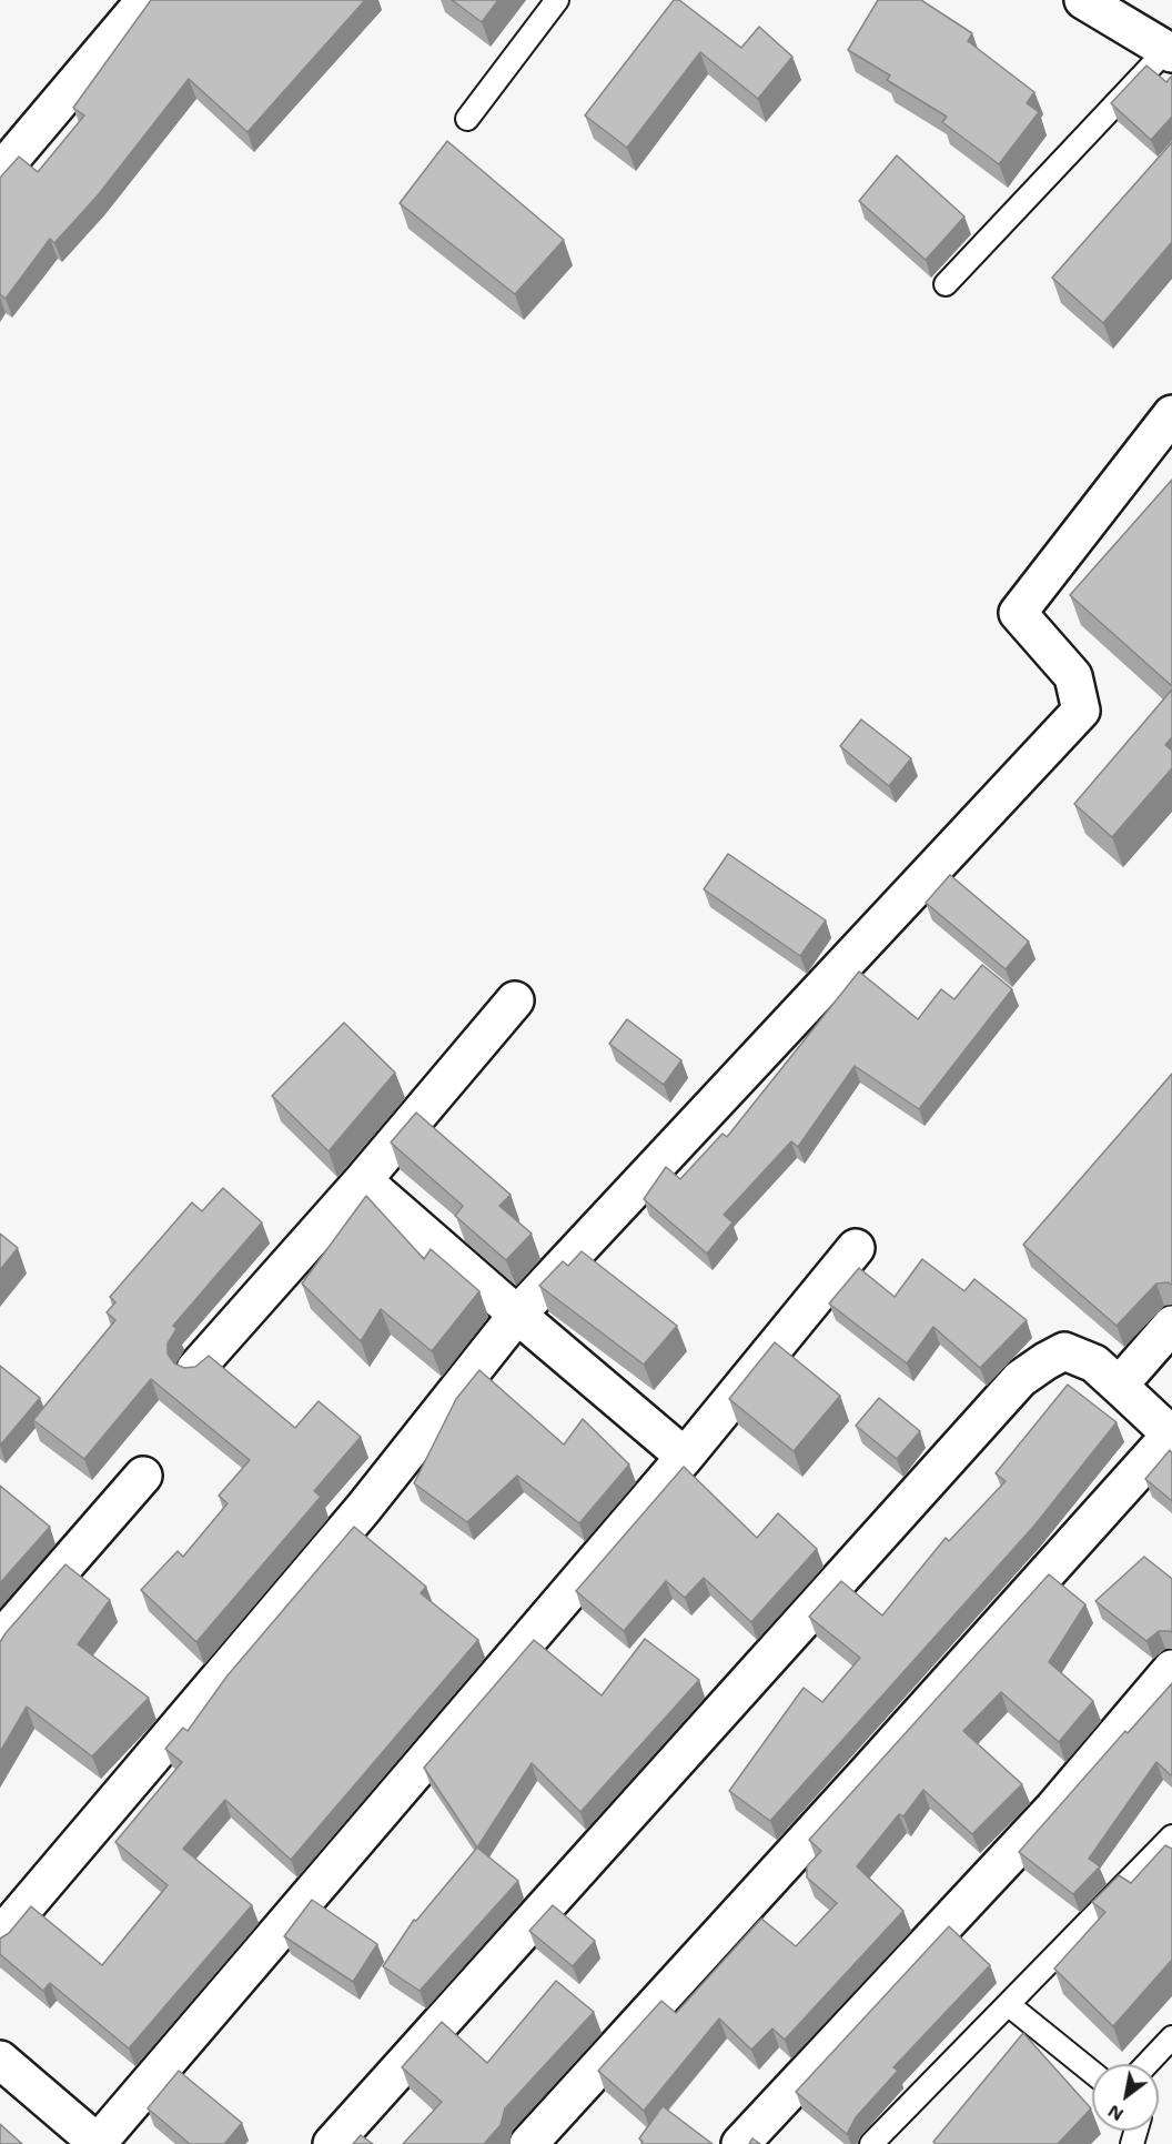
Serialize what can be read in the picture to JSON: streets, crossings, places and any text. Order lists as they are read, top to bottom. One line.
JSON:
{"north":"bottom left"}
